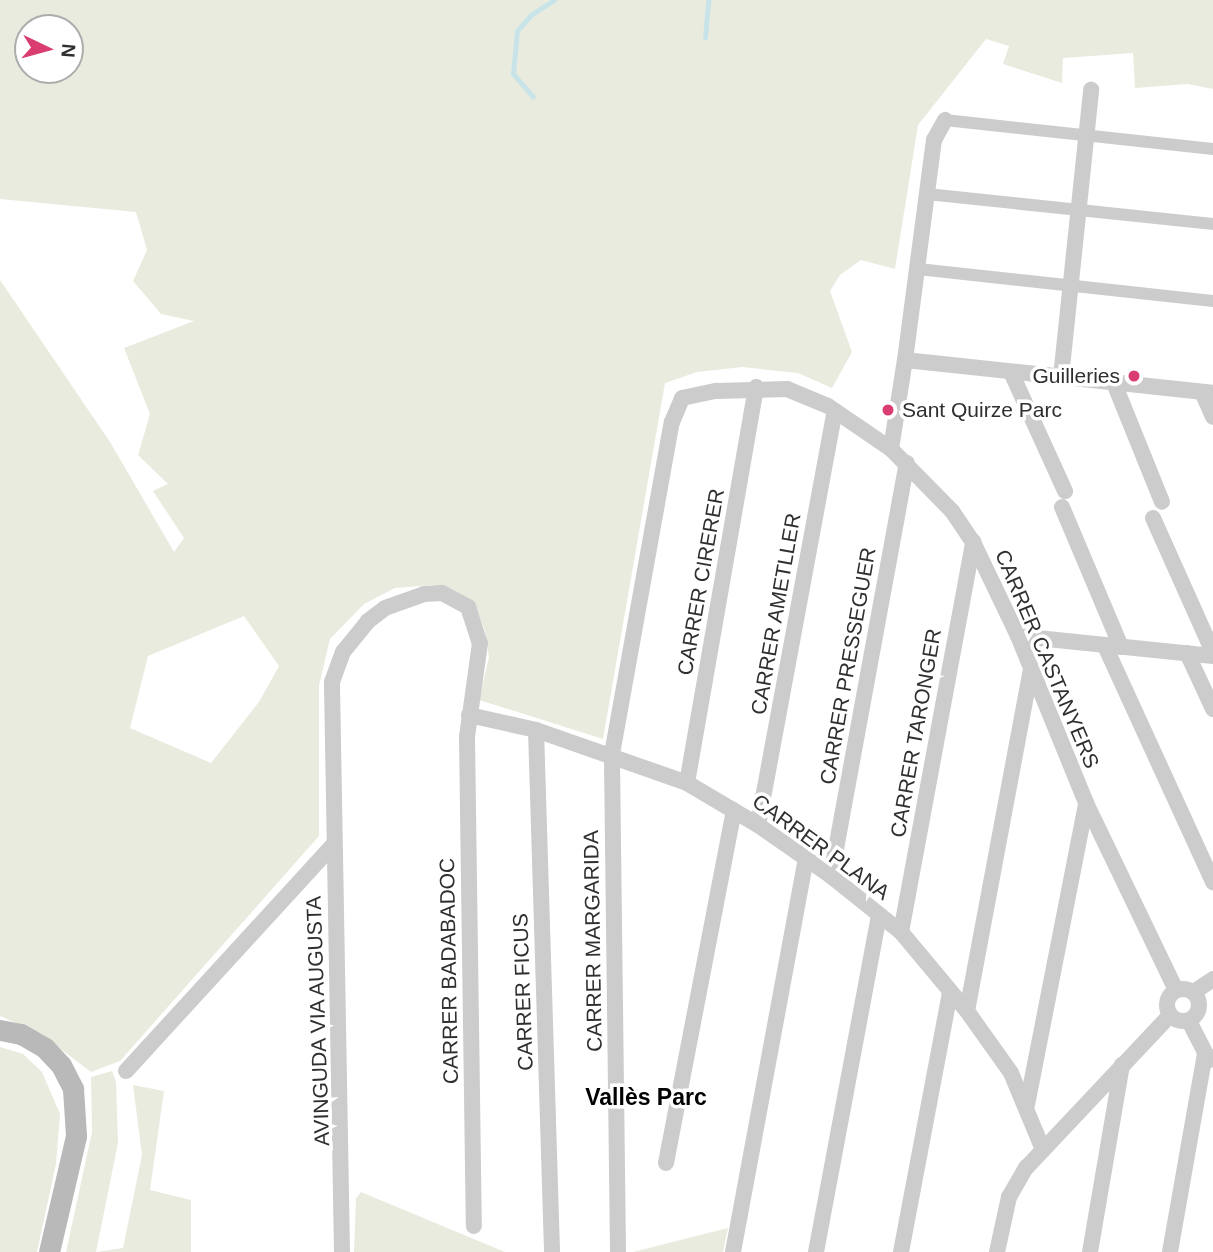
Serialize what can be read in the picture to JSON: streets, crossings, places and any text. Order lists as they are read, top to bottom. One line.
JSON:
{"streets":{"street":["CARRER CIRERER","CARRER AMETLLER","CARRER CASTANYERS","CARRER PRESSEGUER","CARRER TARONGER","CARRER PLANA","CARRER MARGARIDA","CARRER BADABADOC","CARRER FICUS","AVINGUDA VIA AUGUSTA"]},"crossings":[["CARRER CIRERER","CARRER CASTANYERS"],["CARRER CIRERER","CARRER PLANA"],["CARRER AMETLLER","CARRER CASTANYERS"],["CARRER AMETLLER","CARRER PLANA"],["CARRER CASTANYERS","CARRER PRESSEGUER"],["CARRER CASTANYERS","CARRER TARONGER"],["CARRER CASTANYERS","CARRER MARGARIDA"],["CARRER PRESSEGUER","CARRER PLANA"],["CARRER TARONGER","CARRER PLANA"],["CARRER PLANA","CARRER MARGARIDA"],["CARRER PLANA","CARRER BADABADOC"],["CARRER PLANA","CARRER FICUS"],["CARRER BADABADOC","AVINGUDA VIA AUGUSTA"]],"districts":["Vallès Parc"],"places":["Guilleries","Sant Quirze Parc"],"north":"right"}
